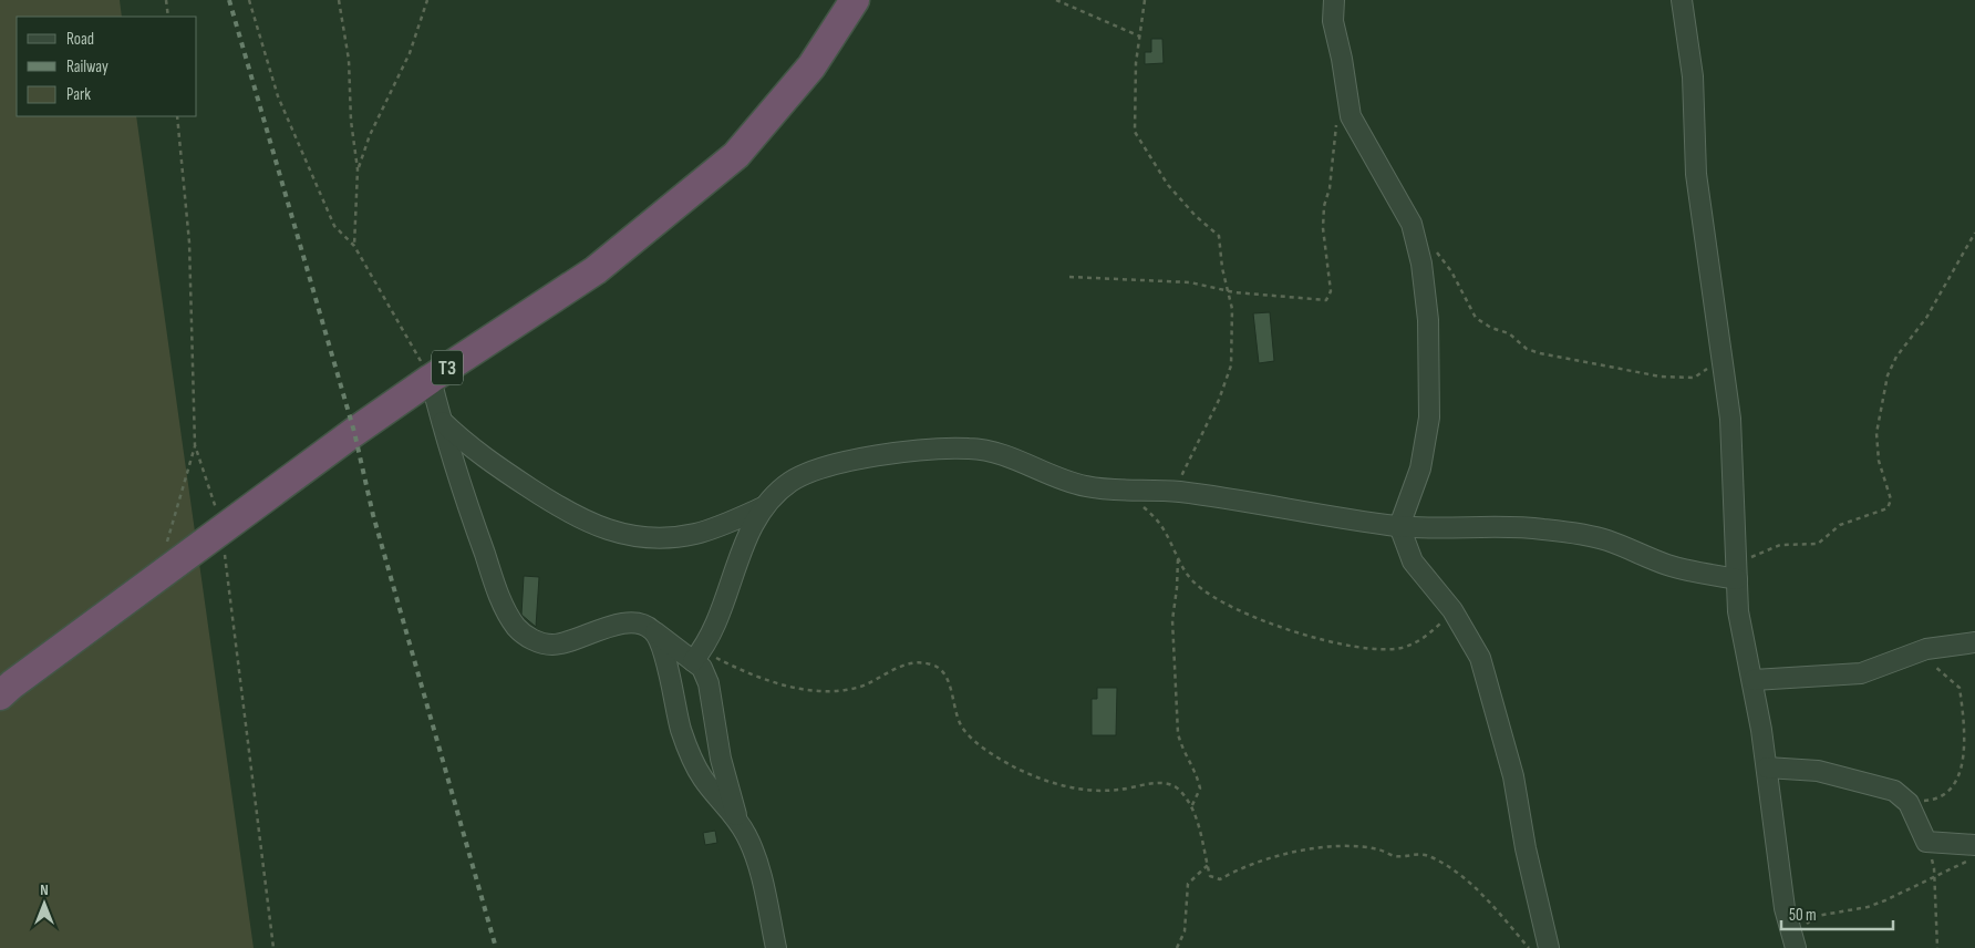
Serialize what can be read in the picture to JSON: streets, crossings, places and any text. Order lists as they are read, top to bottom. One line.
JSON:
{"streets":{"highway":["T3"]},"legend":["Road","Railway","Park"],"scale_bar":"50 m","north":"top"}
